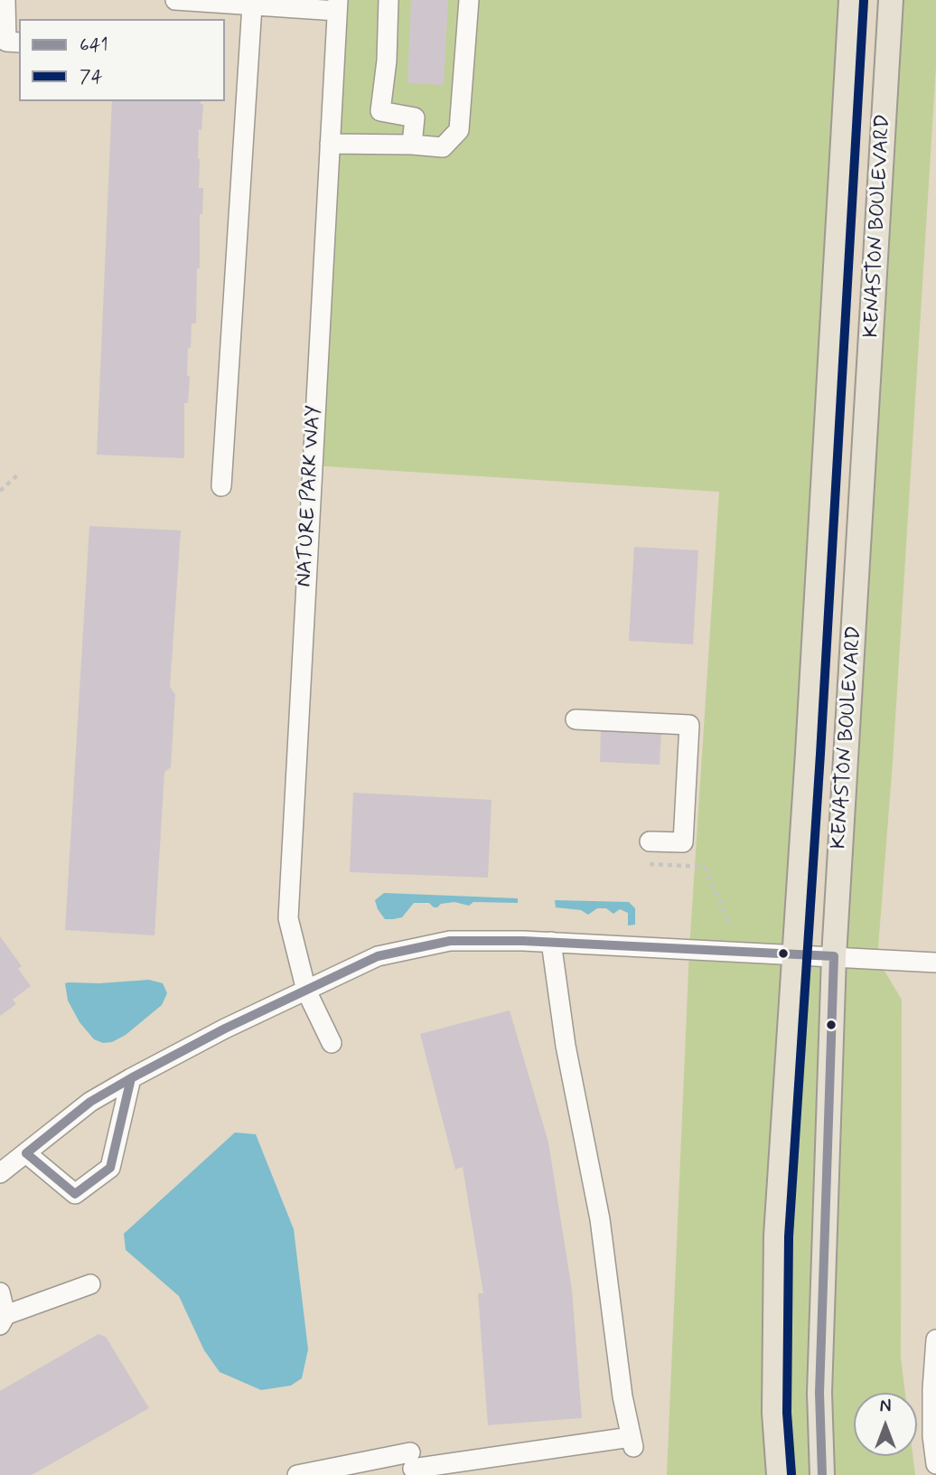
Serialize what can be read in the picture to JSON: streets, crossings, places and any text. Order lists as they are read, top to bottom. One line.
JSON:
{"streets":{"main road":["KENASTON BOULEVARD"],"street":["NATURE PARK WAY"]},"lines":["transit line 74","transit line 641"],"legend":["641","74"],"north":"top"}
